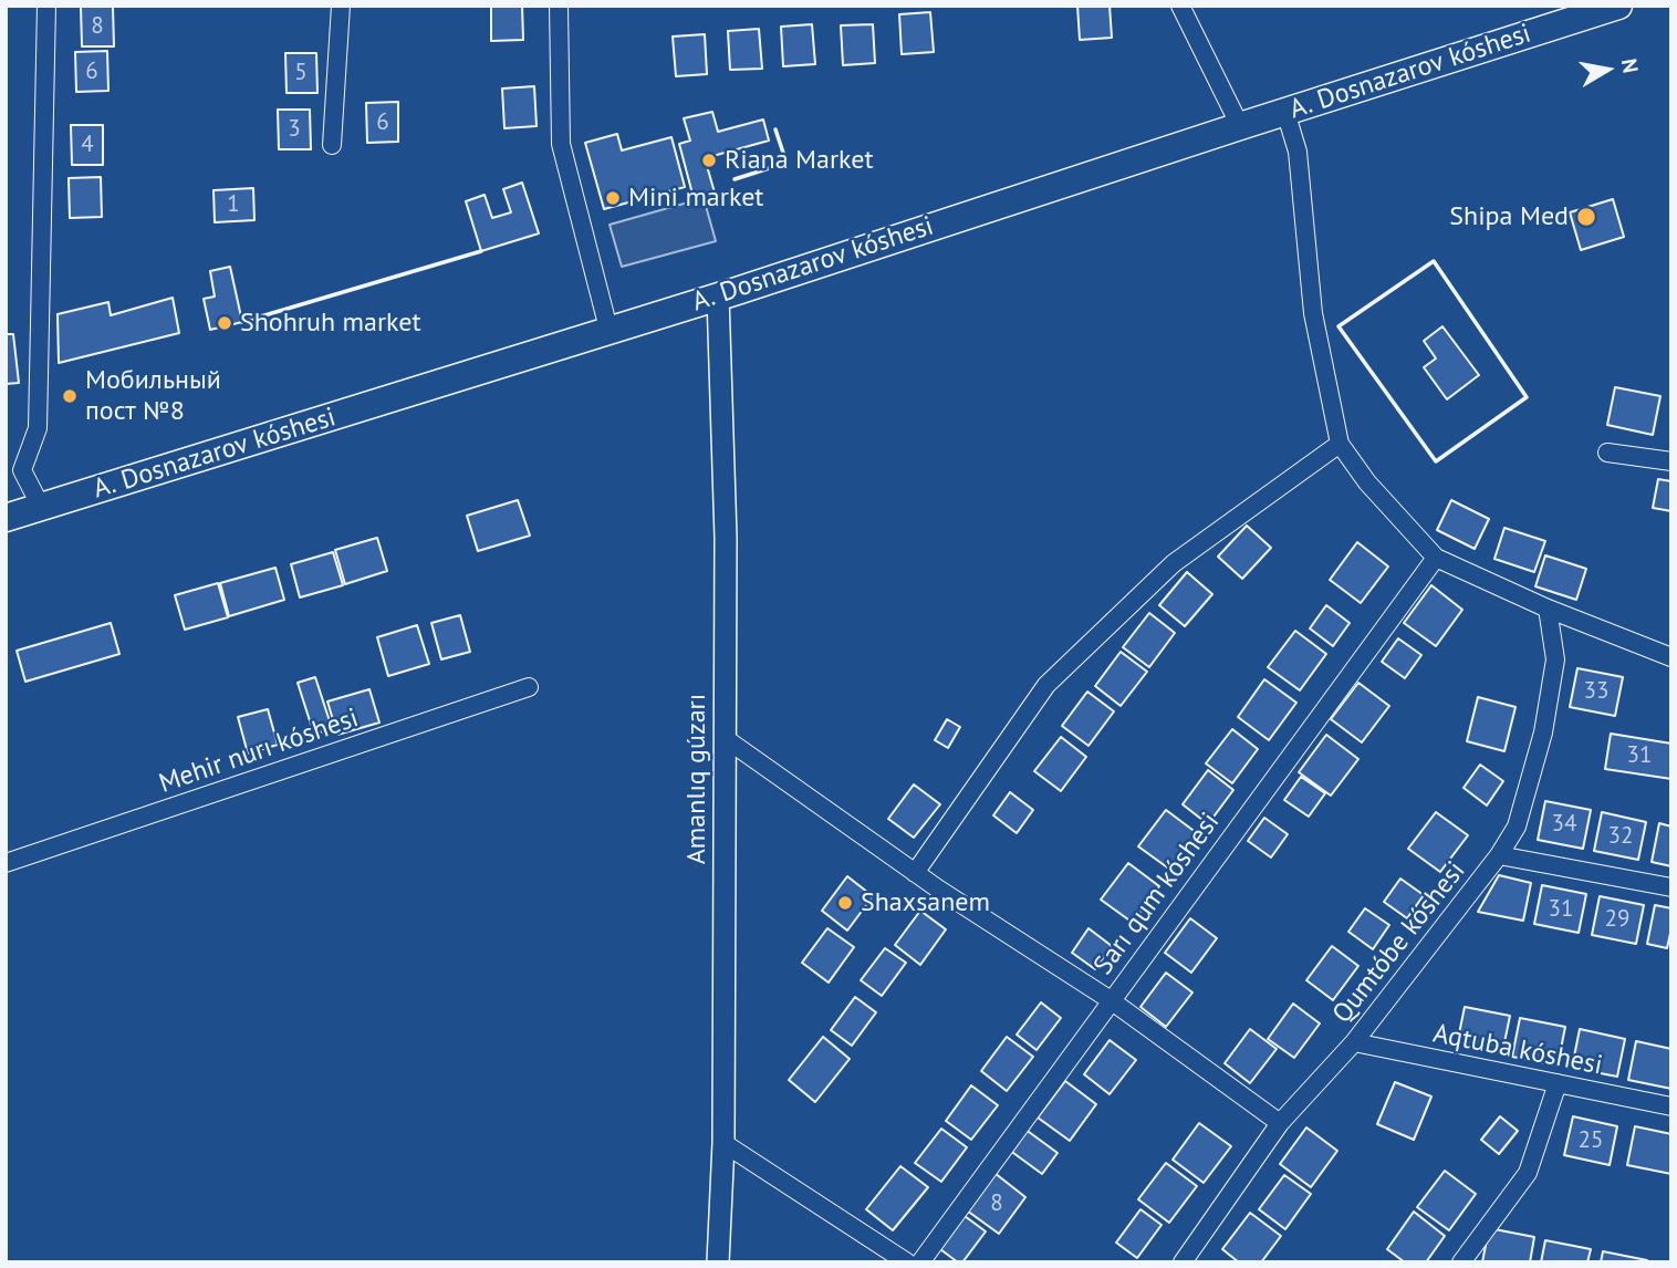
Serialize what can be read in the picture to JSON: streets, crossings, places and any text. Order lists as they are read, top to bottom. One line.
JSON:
{"streets":{"main road":["A. Dosnazarov kóshesi"],"street":["Mehir nurı kóshesi","Amanlıq gúzarı","Sarı qum kóshesi","Qumtóbe kóshesi","Aqtuba kóshesi"]},"crossings":[["A. Dosnazarov kóshesi","Amanlıq gúzarı"],["Qumtóbe kóshesi","Aqtuba kóshesi"]],"places":["Riana Market","Mini market","Shipa Med","Shohruh market","Мобильный пост №8","Shaxsanem"],"house_numbers":["8","6","5","6","3","4","1","33","31","34","32","31","29","25","8"],"north":"right"}
